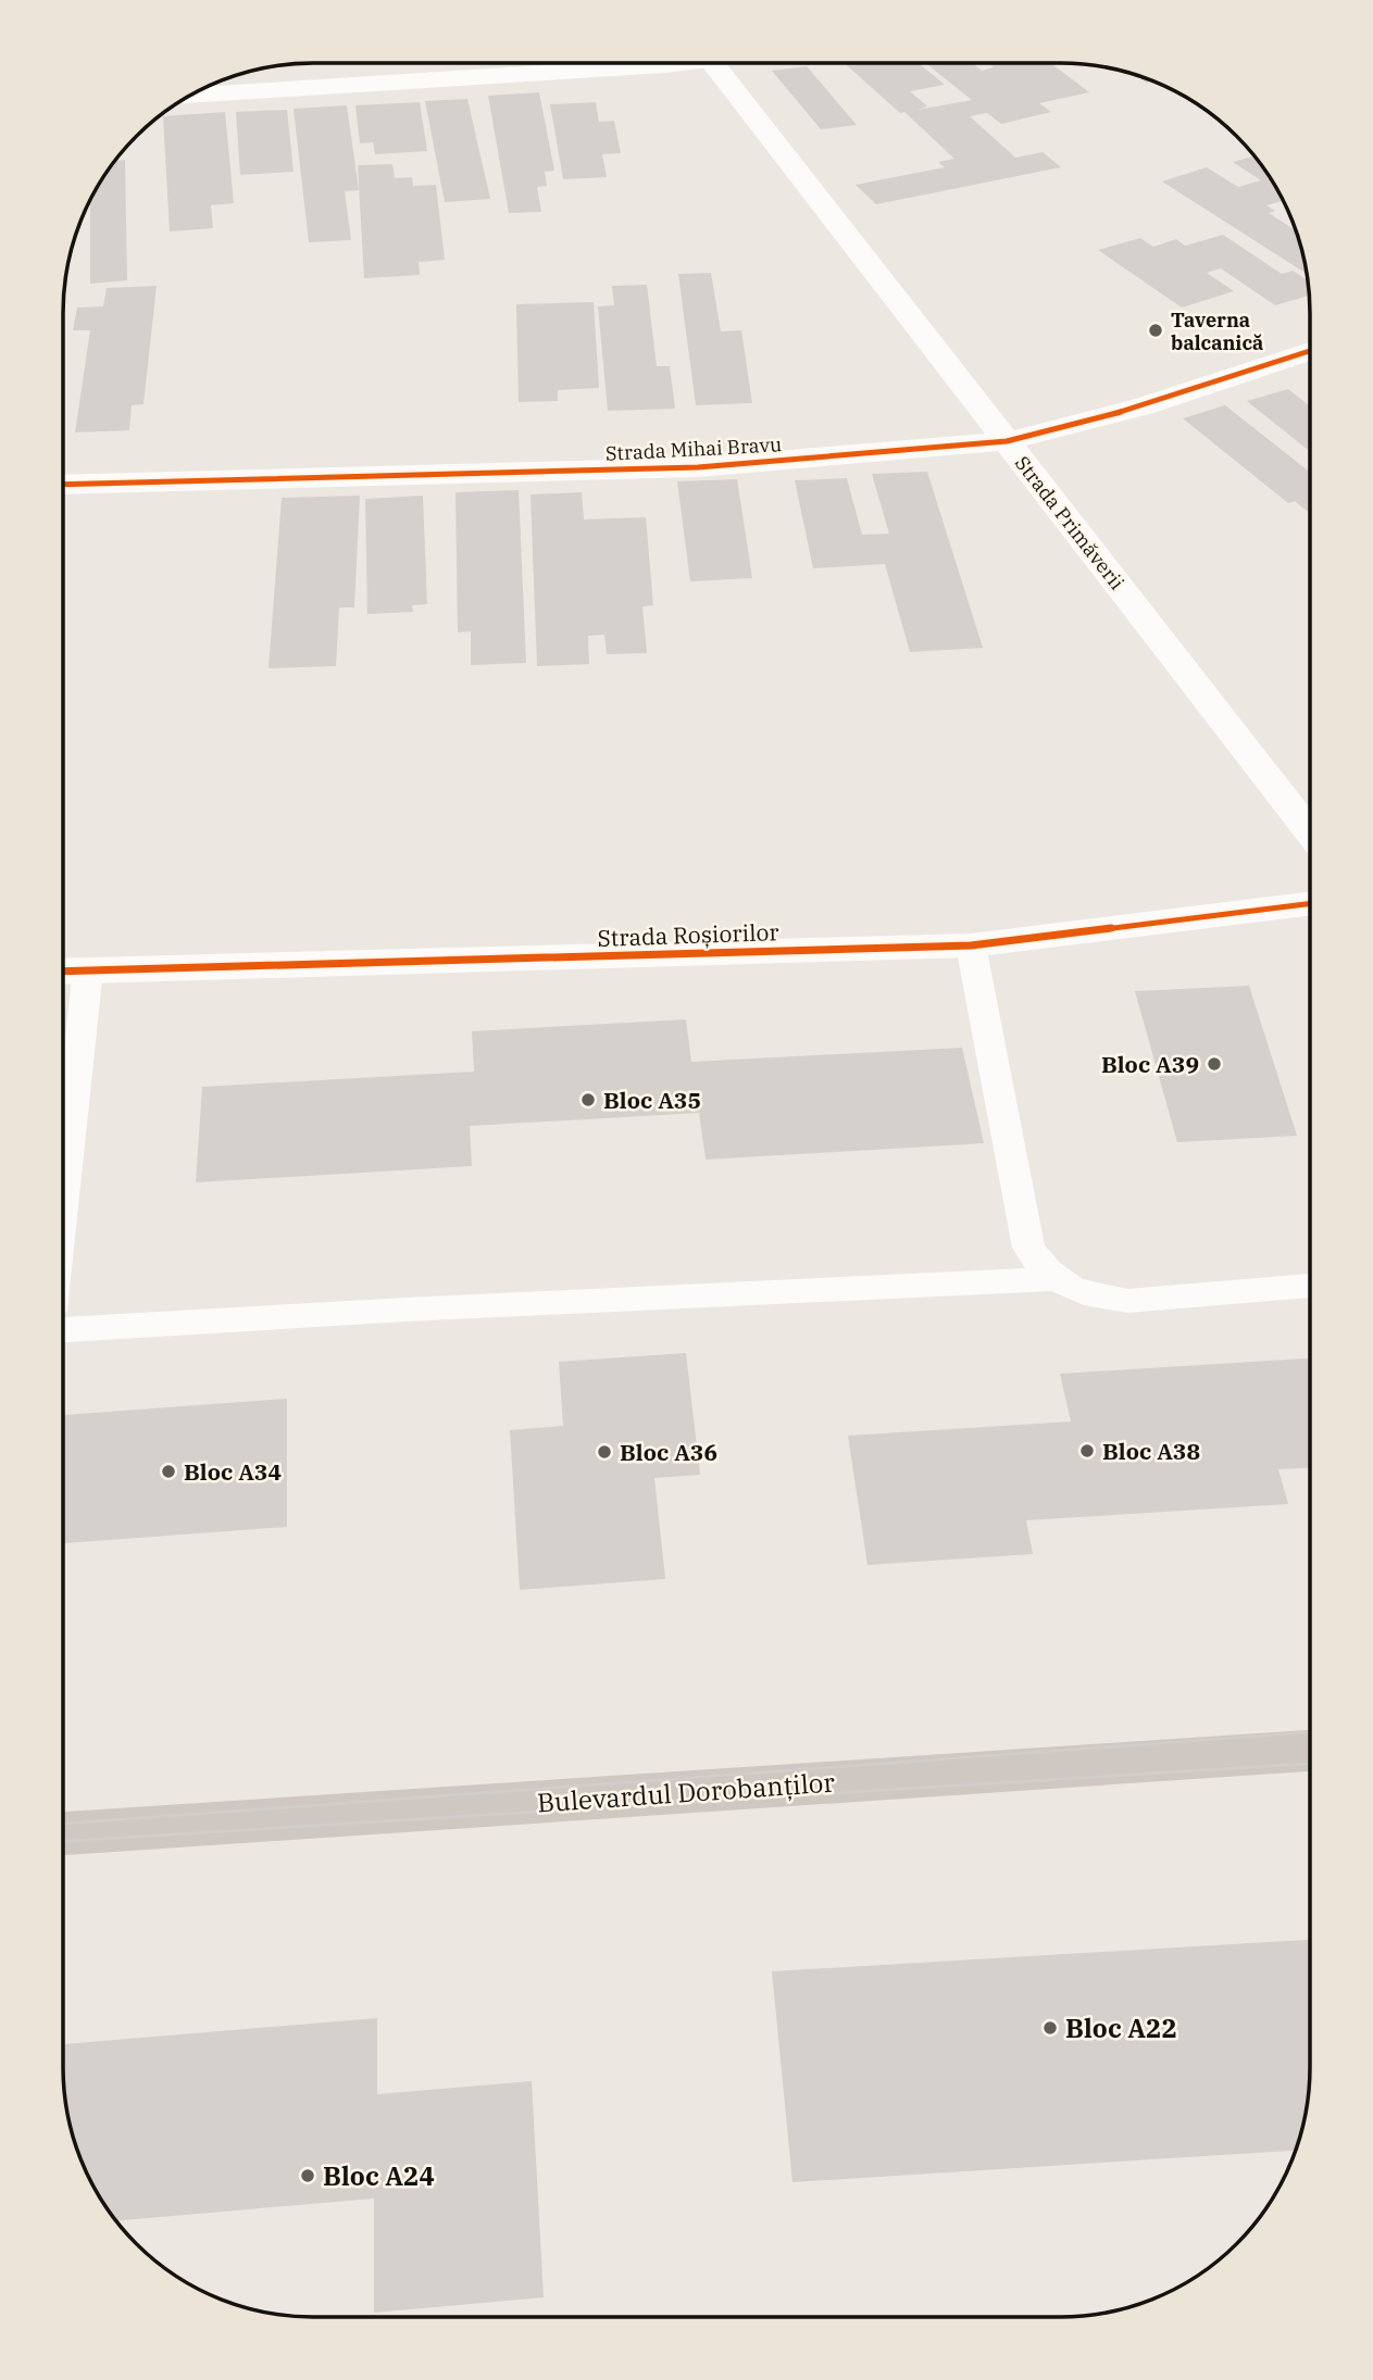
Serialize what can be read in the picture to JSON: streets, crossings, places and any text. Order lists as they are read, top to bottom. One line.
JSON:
{"streets":{"main road":["Bulevardul Dorobanților"],"street":["Strada Mihai Bravu","Strada Primăverii","Strada Roșiorilor"]},"crossings":[["Strada Mihai Bravu","Strada Primăverii"]],"places":["Taverna balcanică","Bloc A39","Bloc A35","Bloc A38","Bloc A36","Bloc A34","Bloc A22","Bloc A24"]}
